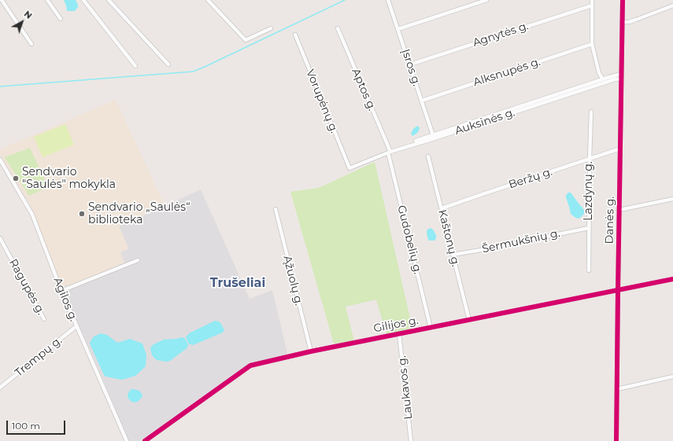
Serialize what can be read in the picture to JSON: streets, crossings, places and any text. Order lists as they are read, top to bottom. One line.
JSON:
{"streets":{"street":["Agnytės g.","Įsros g.","Alksnupės g.","Aptos g.","Vorupėnų g.","Auksinės g.","Beržų g.","Lazdynų g.","Danės g.","Kaštonų g.","Gudobelių g.","Šermukšnių g.","Ąžuolų g.","Ragupės g.","Agilos g.","Gilijos g.","Trempų g.","Laukavos g."]},"crossings":[["Agnytės g.","Įsros g."],["Įsros g.","Alksnupės g."],["Aptos g.","Auksinės g."],["Aptos g.","Gudobelių g."],["Vorupėnų g.","Auksinės g."],["Auksinės g.","Danės g."],["Auksinės g.","Gudobelių g."],["Beržų g.","Lazdynų g."],["Beržų g.","Danės g."],["Beržų g.","Kaštonų g."],["Lazdynų g.","Šermukšnių g."],["Danės g.","Gilijos g."],["Kaštonų g.","Šermukšnių g."],["Kaštonų g.","Gilijos g."],["Gudobelių g.","Gilijos g."],["Ąžuolų g.","Gilijos g."],["Agilos g.","Trempų g."],["Gilijos g.","Laukavos g."]],"districts":["Trušeliai"],"places":["Sendvario \"Saulės\" mokykla","Sendvario „Saulės“ biblioteka"],"scale_bar":"100 m","north":"top right"}
